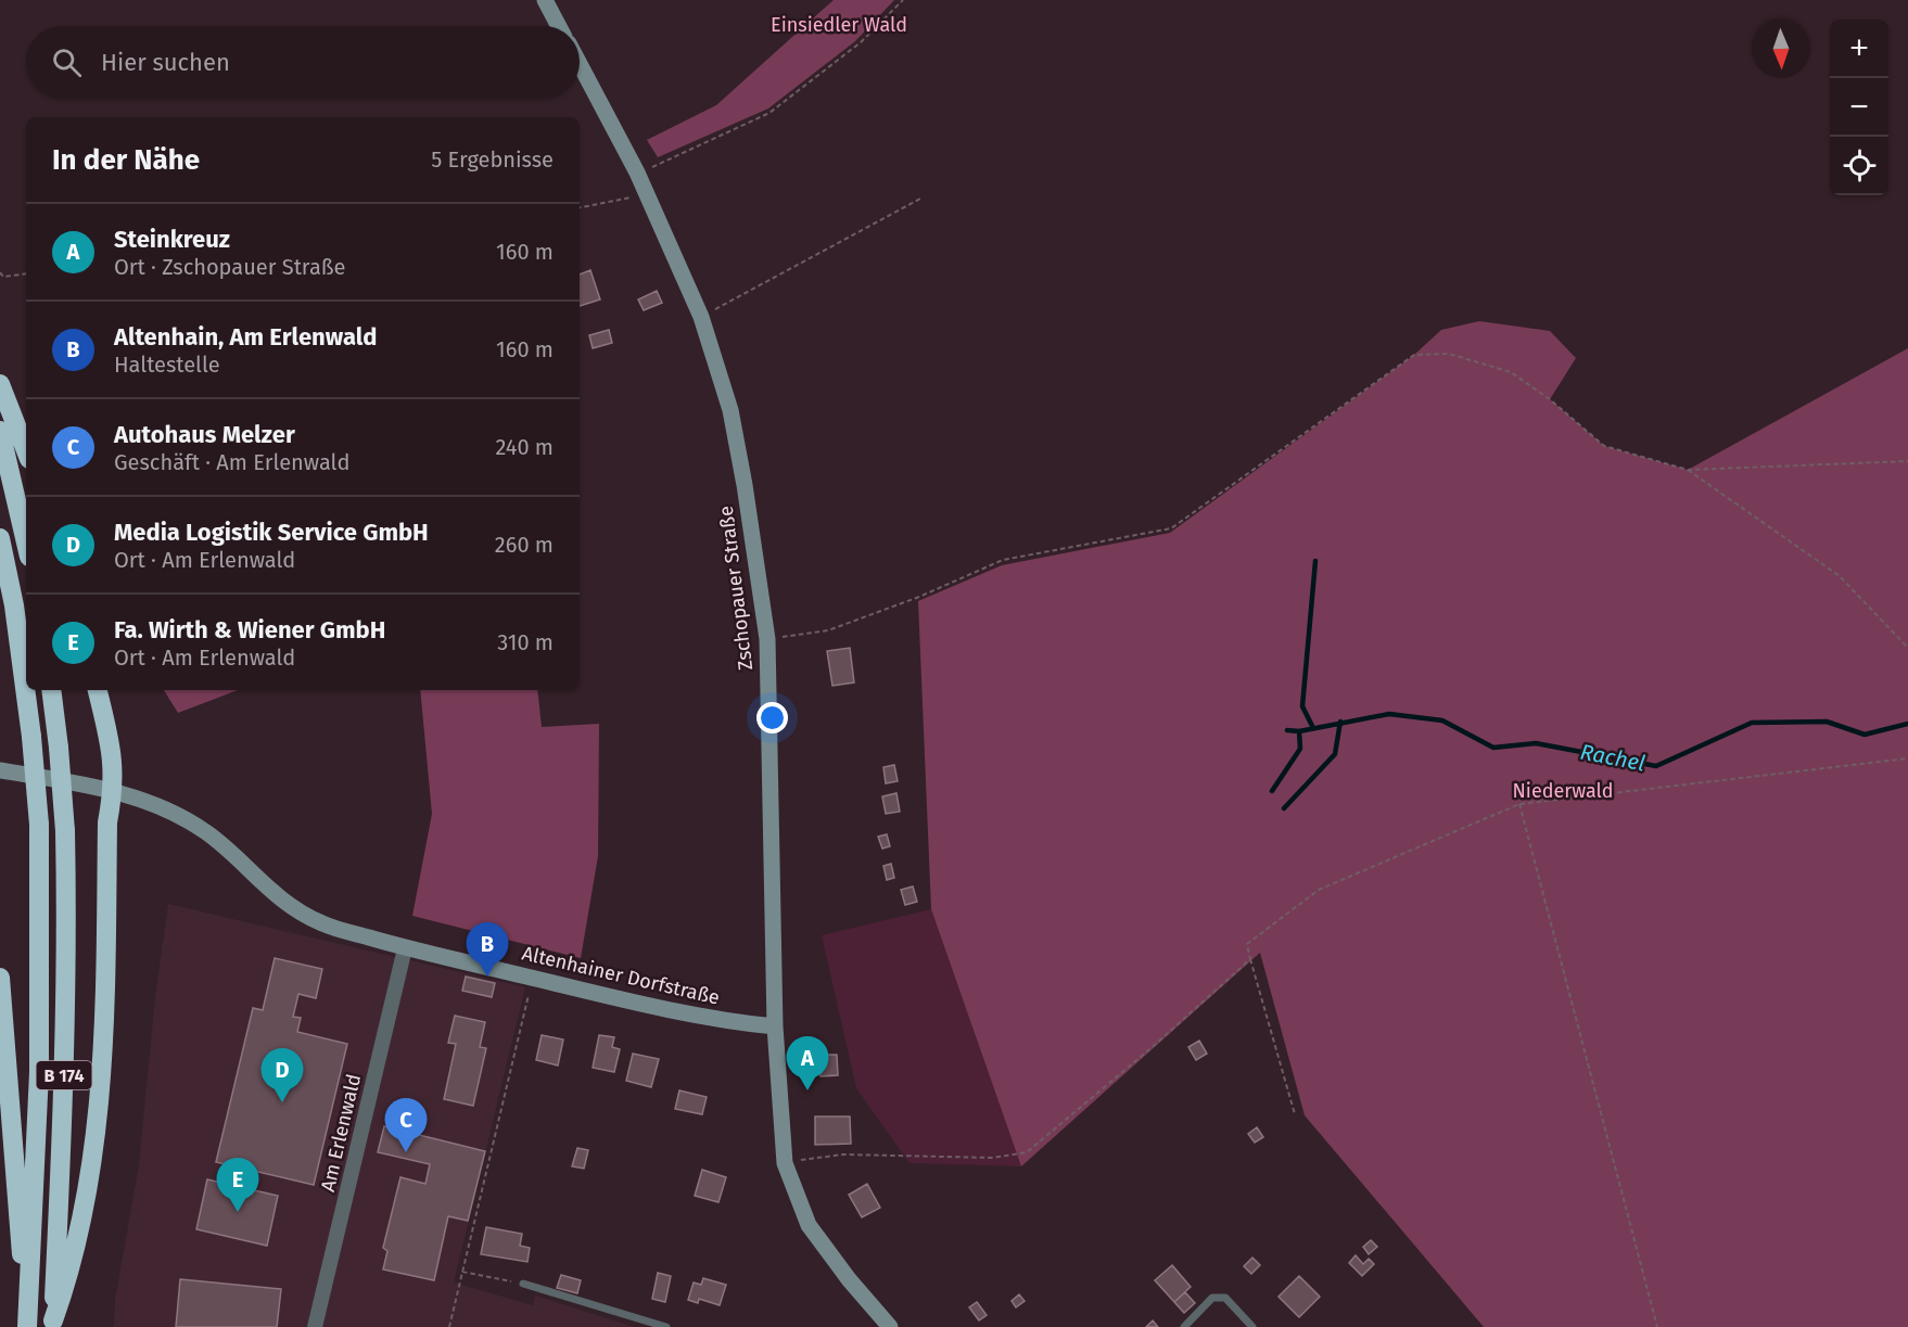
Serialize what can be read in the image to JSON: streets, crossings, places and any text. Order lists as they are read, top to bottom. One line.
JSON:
{"streets":{"highway":["B 174"],"street":["Zschopauer Straße","Altenhainer Dorfstraße","Am Erlenwald"]},"crossings":[["Zschopauer Straße","Altenhainer Dorfstraße"],["Altenhainer Dorfstraße","Am Erlenwald"]],"water":["Rachel"],"parks":["Einsiedler Wald","Niederwald"],"north":"bottom","page":{"map_buttons":["+","−"],"search":"Hier suchen","heading":["In der Nähe","5 Ergebnisse"],"list":[{"mark":"A","name":"Steinkreuz","note":"Ort · Zschopauer Straße","value":"160 m"},{"mark":"B","name":"Altenhain, Am Erlenwald","note":"Haltestelle","value":"160 m"},{"mark":"C","name":"Autohaus Melzer","note":"Geschäft · Am Erlenwald","value":"240 m"},{"mark":"D","name":"Media Logistik Service GmbH","note":"Ort · Am Erlenwald","value":"260 m"},{"mark":"E","name":"Fa. Wirth & Wiener GmbH","note":"Ort · Am Erlenwald","value":"310 m"}],"pins":["B","A","D","C","E"]}}
